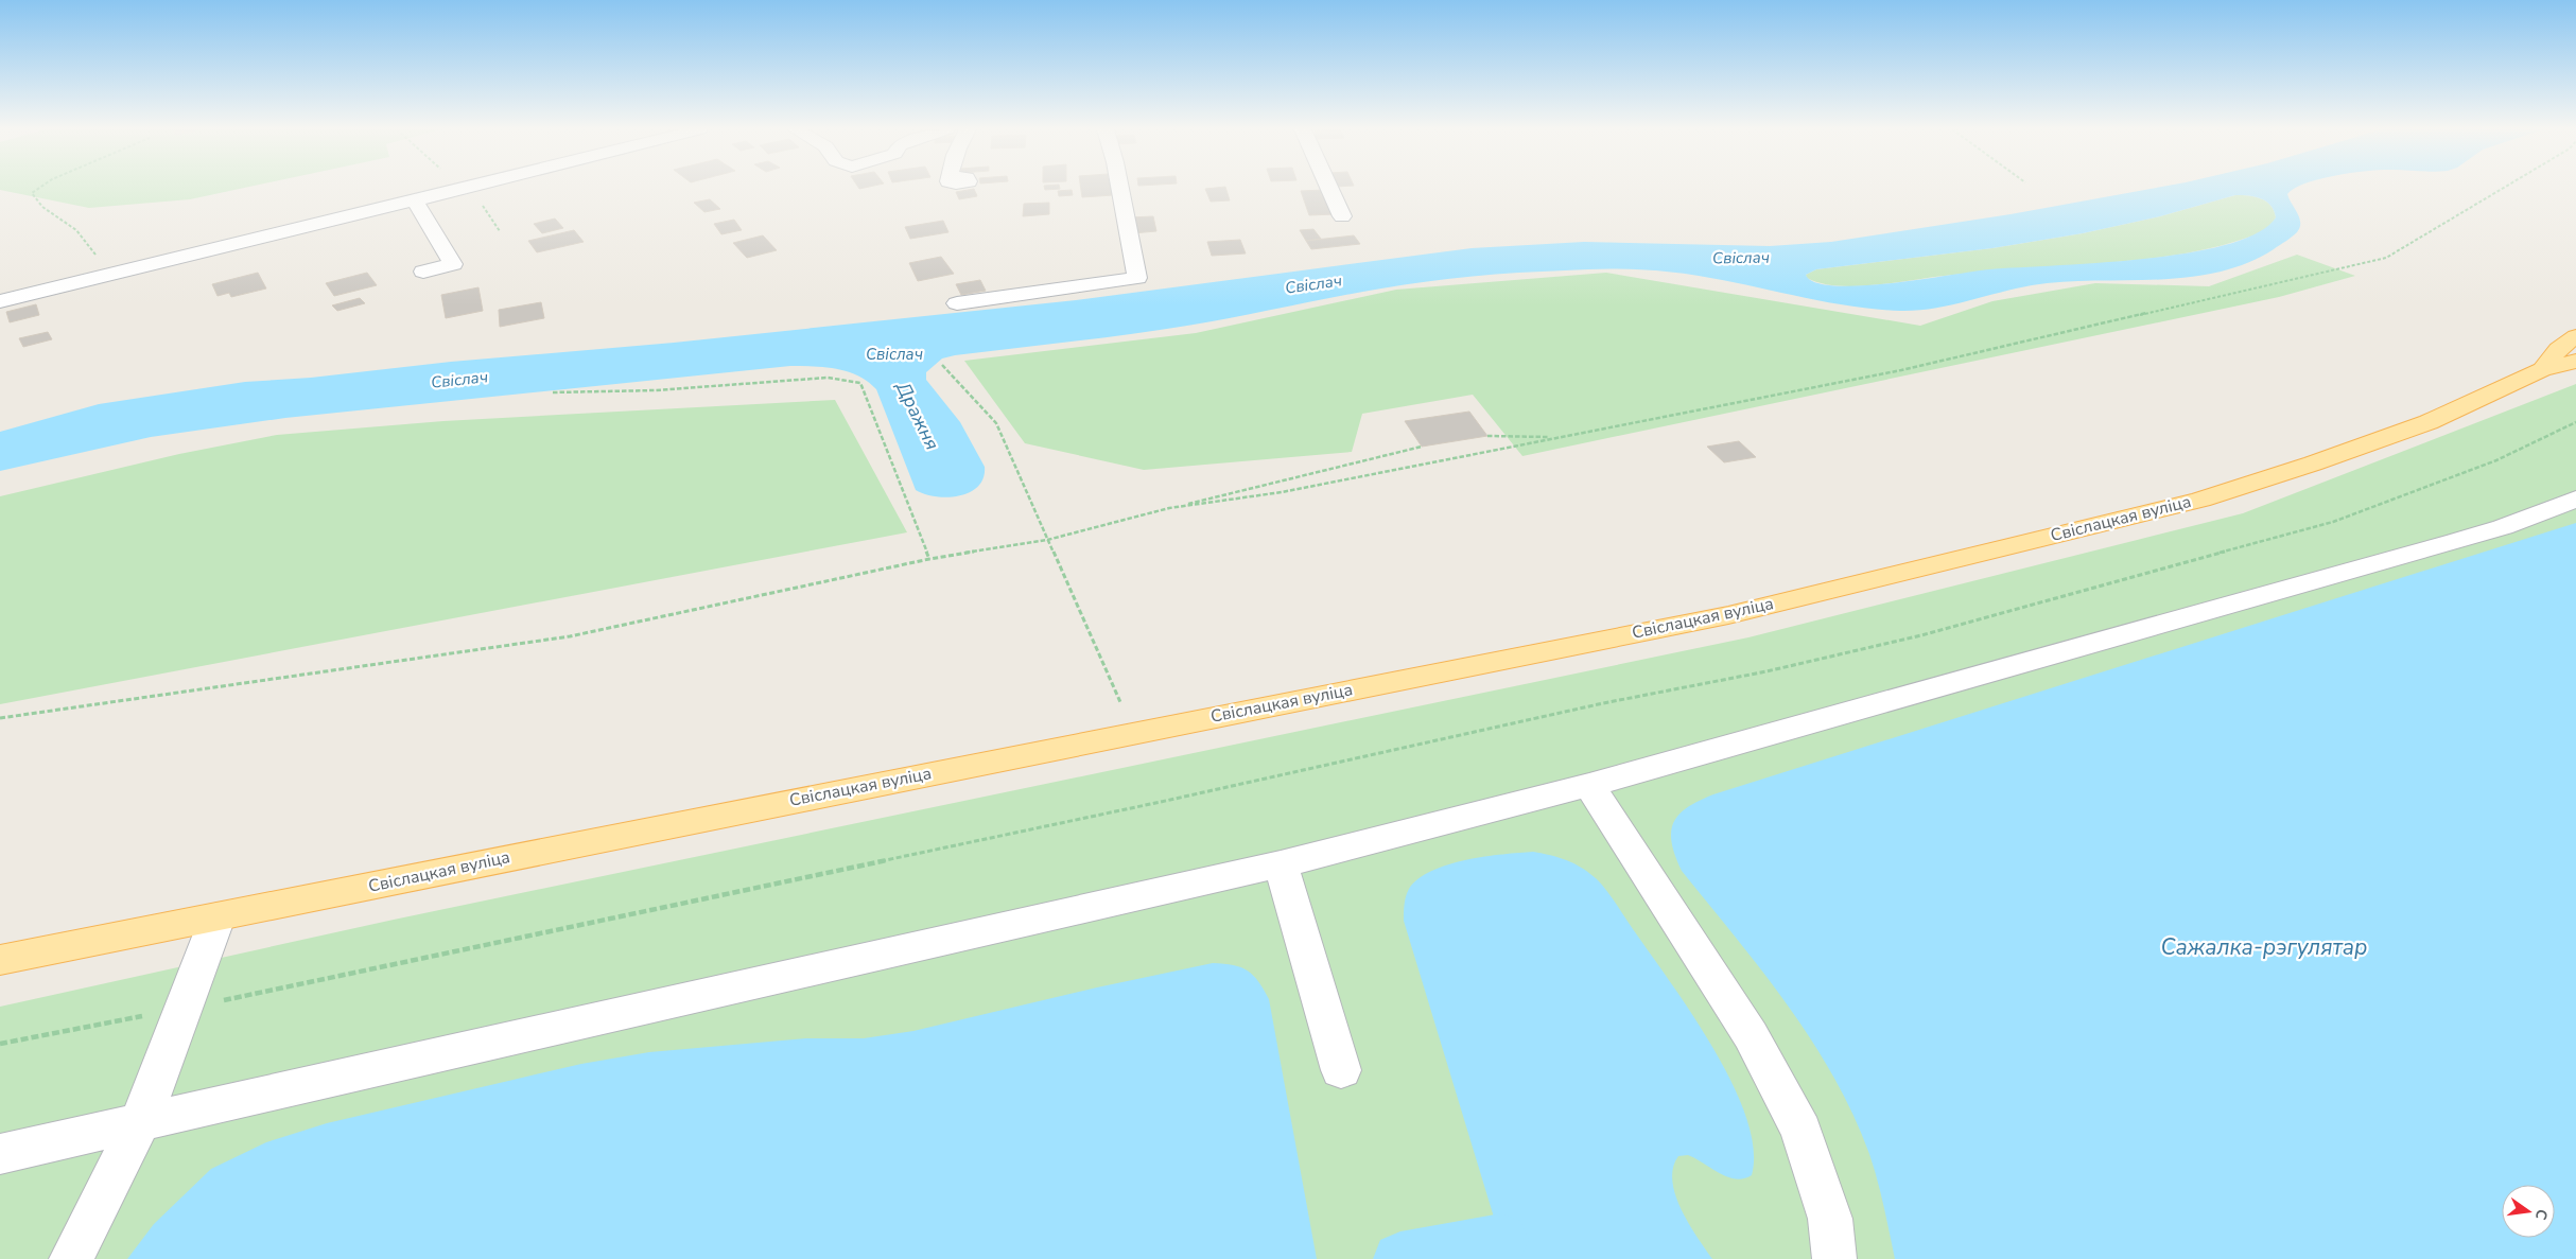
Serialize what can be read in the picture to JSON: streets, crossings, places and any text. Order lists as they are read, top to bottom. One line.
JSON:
{"streets":{"main road":["Свіслацкая вуліца"]},"water":["Свіслач","Дражня","Сажалка-рэгулятар"],"north":"right"}
